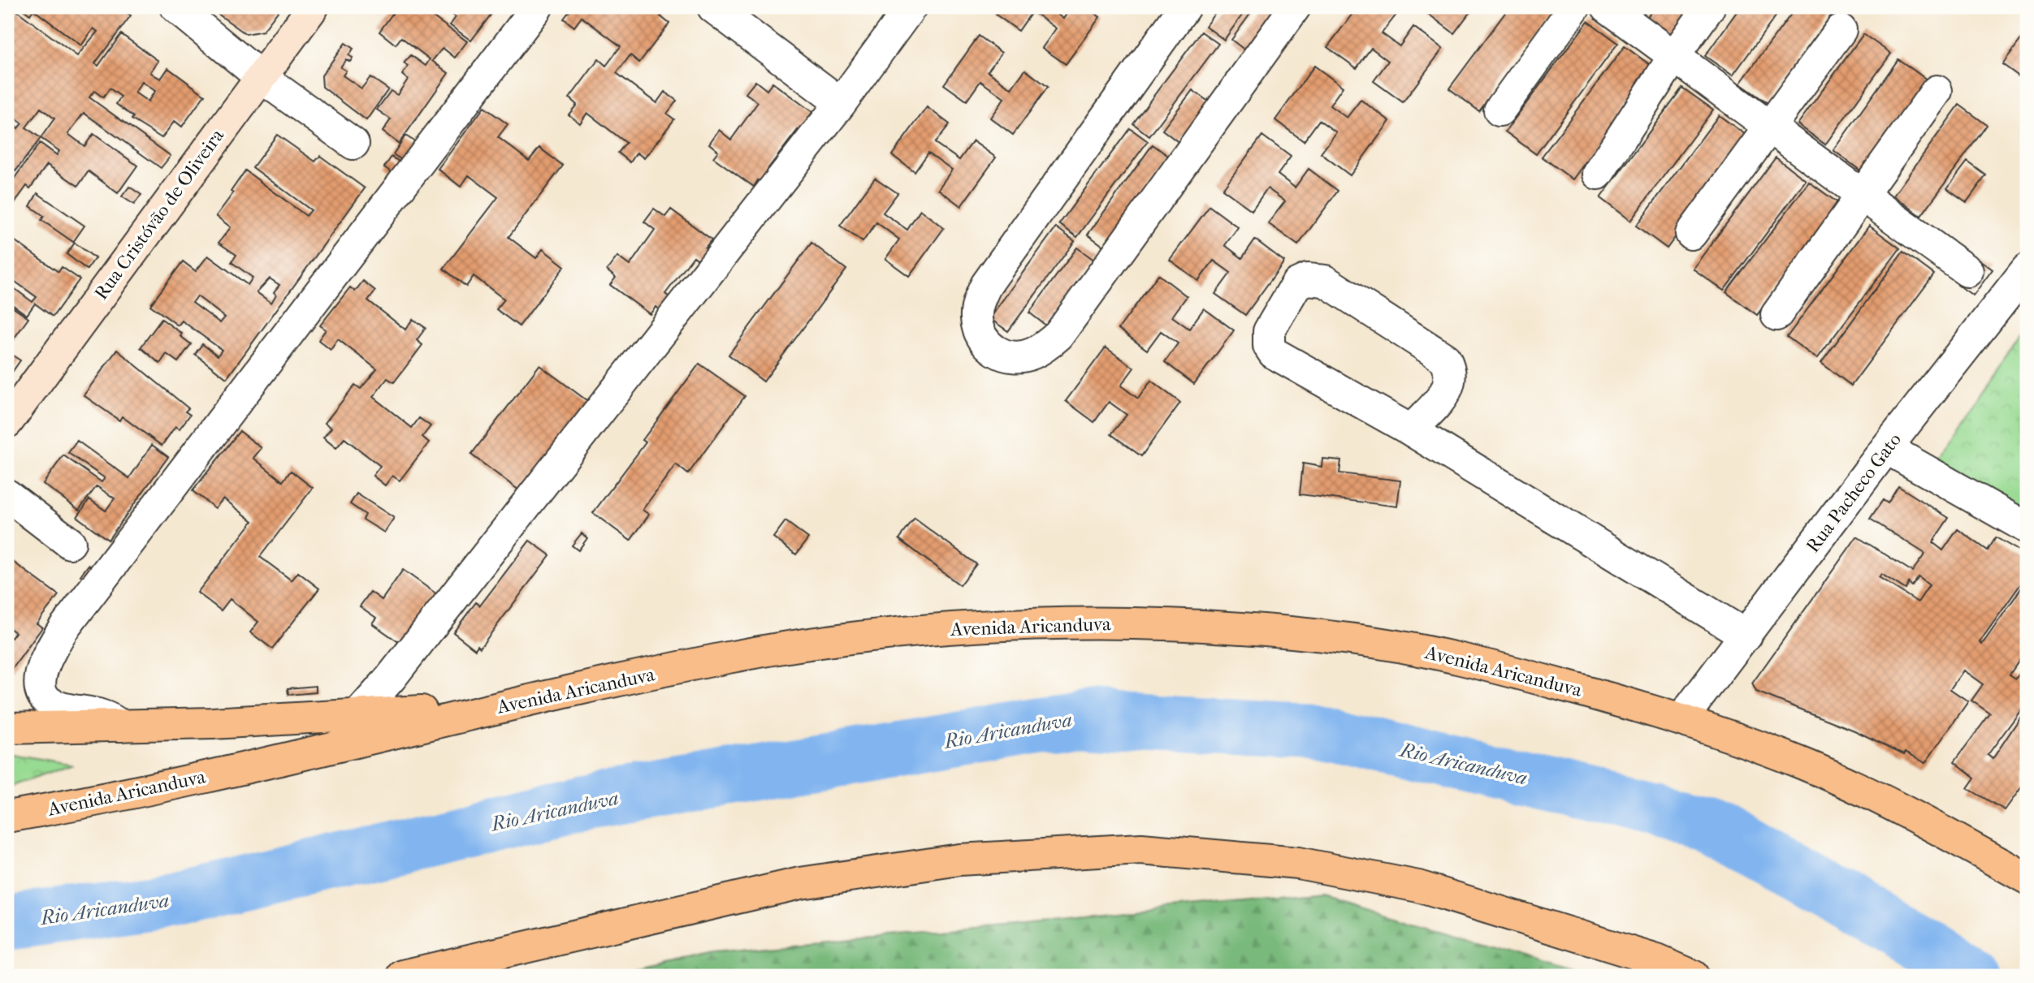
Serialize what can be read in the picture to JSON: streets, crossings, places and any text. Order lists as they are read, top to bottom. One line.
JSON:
{"streets":{"highway":["Avenida Aricanduva"],"street":["Rua Cristóvão de Oliveira","Rua Pacheco Gato"]},"crossings":[["Rua Pacheco Gato","Avenida Aricanduva"]],"water":["Rio Aricanduva"]}
